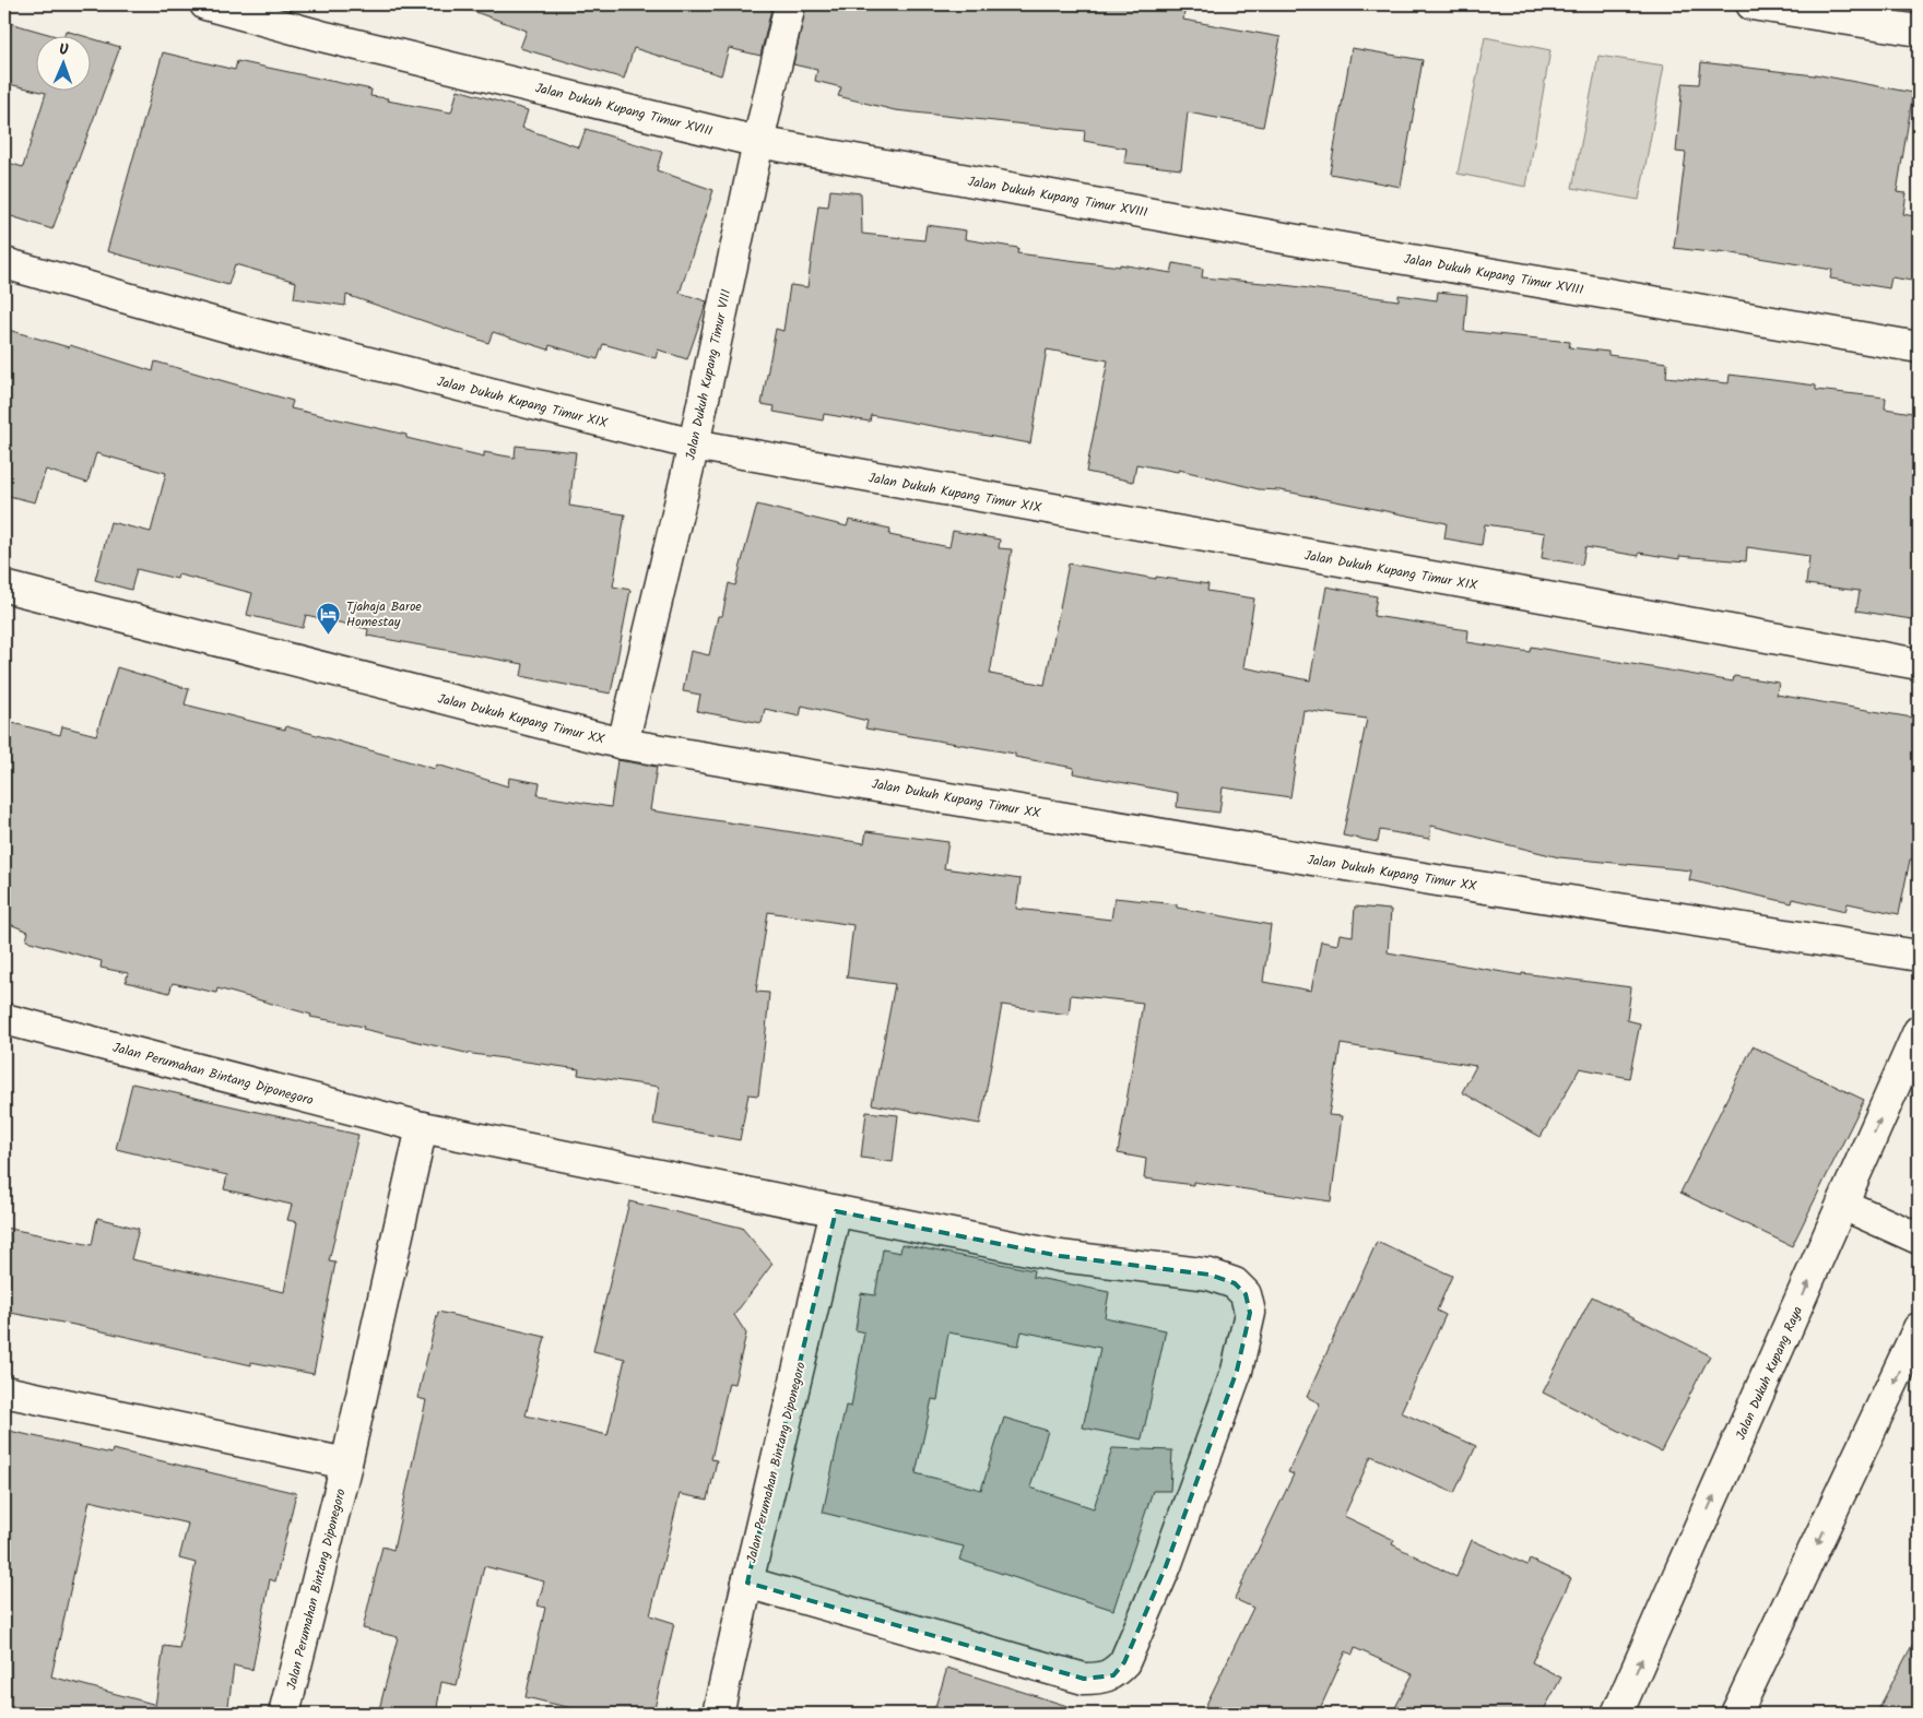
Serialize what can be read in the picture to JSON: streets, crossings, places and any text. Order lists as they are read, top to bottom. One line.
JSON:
{"streets":{"street":["Jalan Dukuh Kupang Timur XVIII","Jalan Dukuh Kupang Timur VIII","Jalan Dukuh Kupang Timur XIX","Jalan Dukuh Kupang Timur XX","Jalan Perumahan Bintang Diponegoro","Jalan Dukuh Kupang Raya"]},"crossings":[["Jalan Dukuh Kupang Timur XVIII","Jalan Dukuh Kupang Timur VIII"],["Jalan Dukuh Kupang Timur VIII","Jalan Dukuh Kupang Timur XIX"],["Jalan Dukuh Kupang Timur VIII","Jalan Dukuh Kupang Timur XX"]],"places":{"hotel":["Tjahaja Baroe Homestay"]},"north":"top"}
